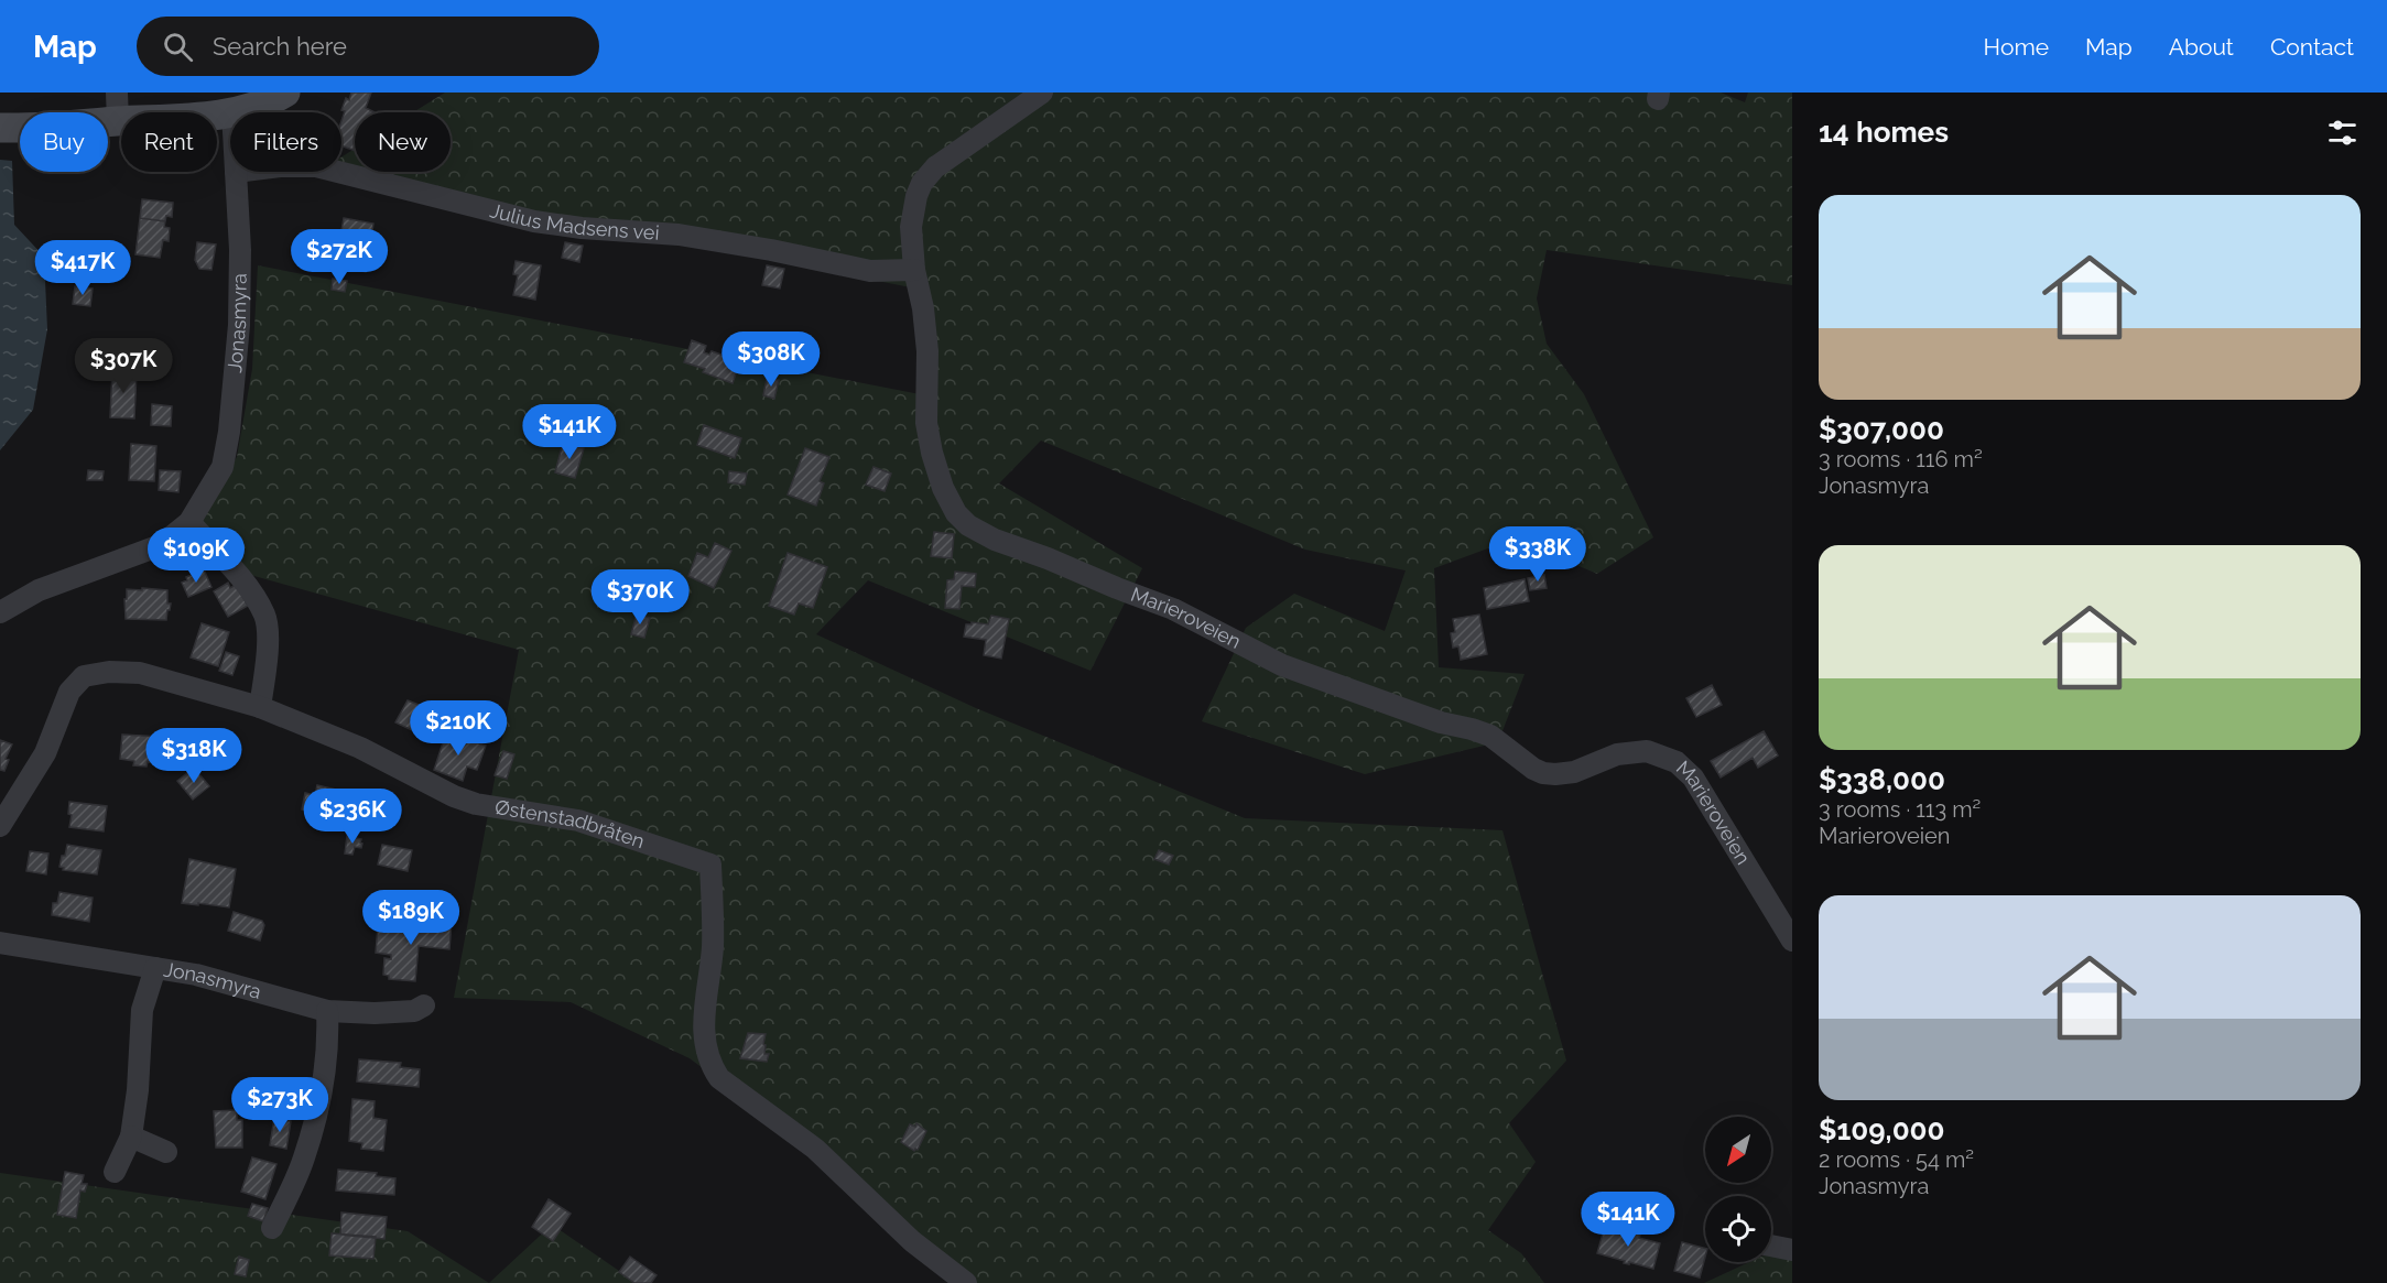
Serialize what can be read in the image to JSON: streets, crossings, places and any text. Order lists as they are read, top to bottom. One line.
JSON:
{"streets":{"street":["Julius Madsens vei","Jonasmyra","Marieroveien","Østenstadbråten"]},"crossings":[["Julius Madsens vei","Marieroveien"]],"north":"bottom left","page":{"header":"Map","search":"Search here","nav":["Home","Map","About","Contact"],"heading":"14 homes","chip":["Buy","Rent","Filters","New"],"list":[{"name":"$307,000","note":"3 rooms · 116 m² · Jonasmyra"},{"name":"$338,000","note":"3 rooms · 113 m² · Marieroveien"},{"name":"$109,000","note":"2 rooms · 54 m² · Jonasmyra"}],"price":["$272K","$417K","$308K","$307K","$141K","$338K","$109K","$370K","$210K","$318K","$236K","$189K","$273K","$141K"]}}
